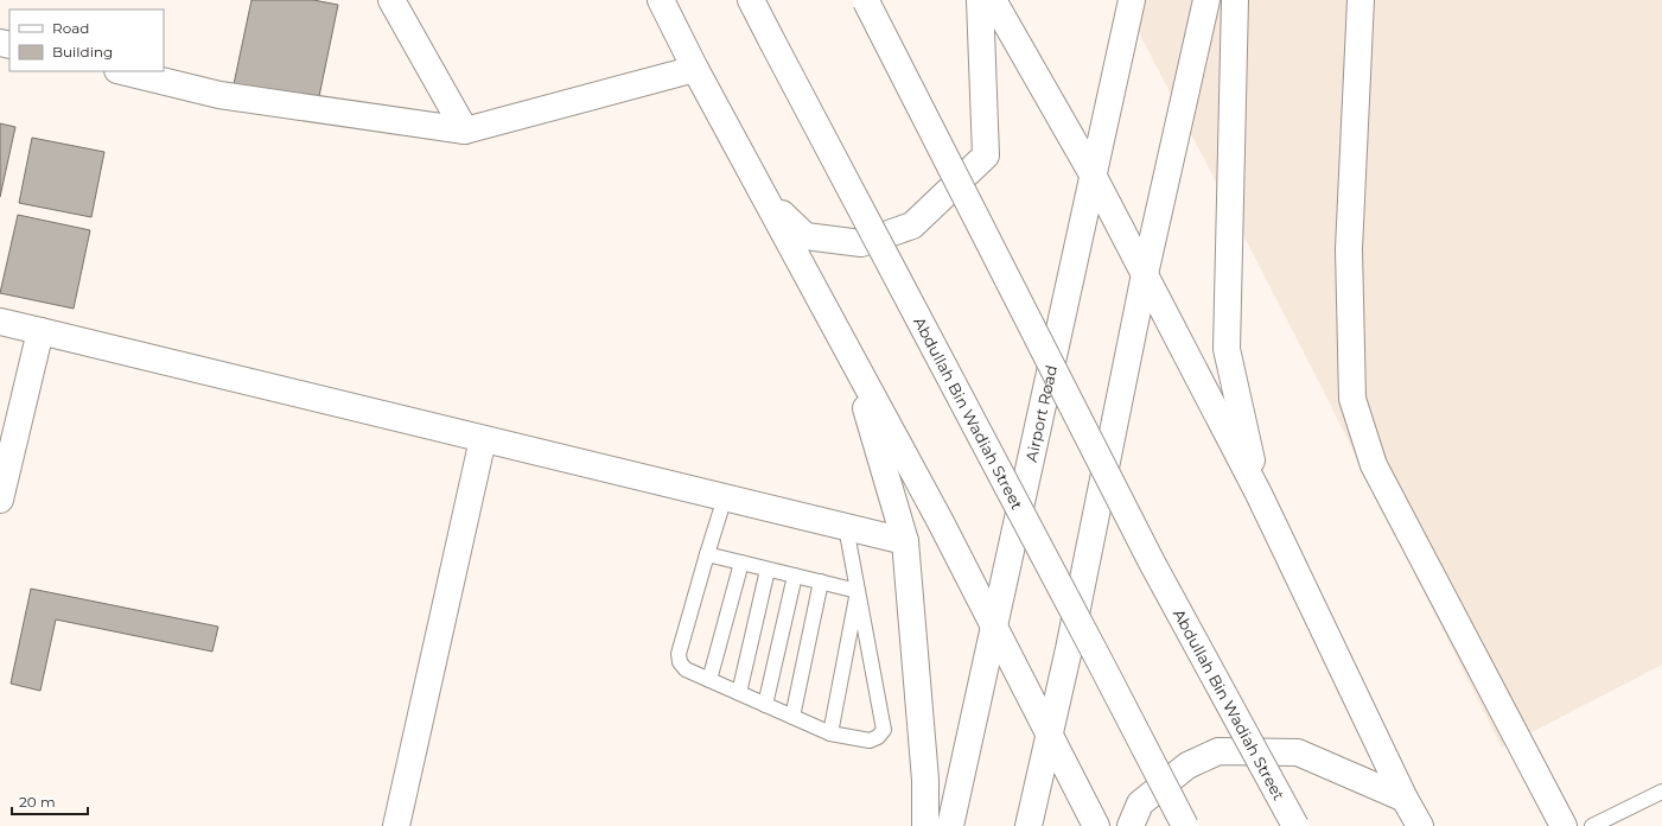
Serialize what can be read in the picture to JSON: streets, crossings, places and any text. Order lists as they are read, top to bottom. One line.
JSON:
{"streets":{"main road":["Abdullah Bin Wadiah Street","Airport Road"]},"legend":["Road","Building"],"scale_bar":"20 m"}
